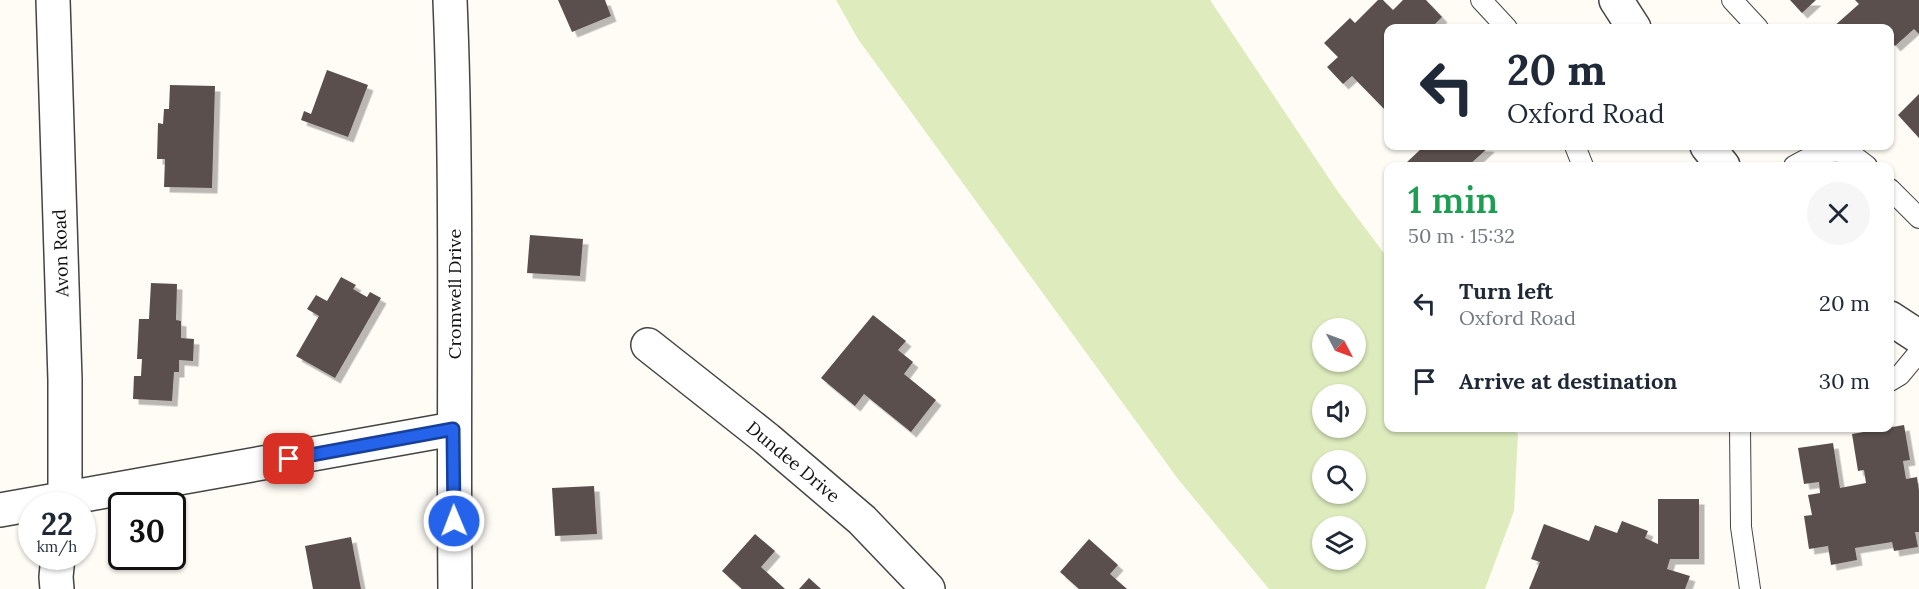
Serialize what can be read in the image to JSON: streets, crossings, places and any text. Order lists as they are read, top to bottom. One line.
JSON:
{"streets":{"street":["Avon Road","Cromwell Drive","Dundee Drive"]},"north":"bottom right","page":{"turn":["20 m","Oxford Road"],"heading":["1 min","50 m · 15:32"],"list":[{"name":"Turn left","note":"Oxford Road","value":"20 m"},{"name":"Arrive at destination","value":"30 m"}],"speed":"22 km/h","limit":"30"}}
